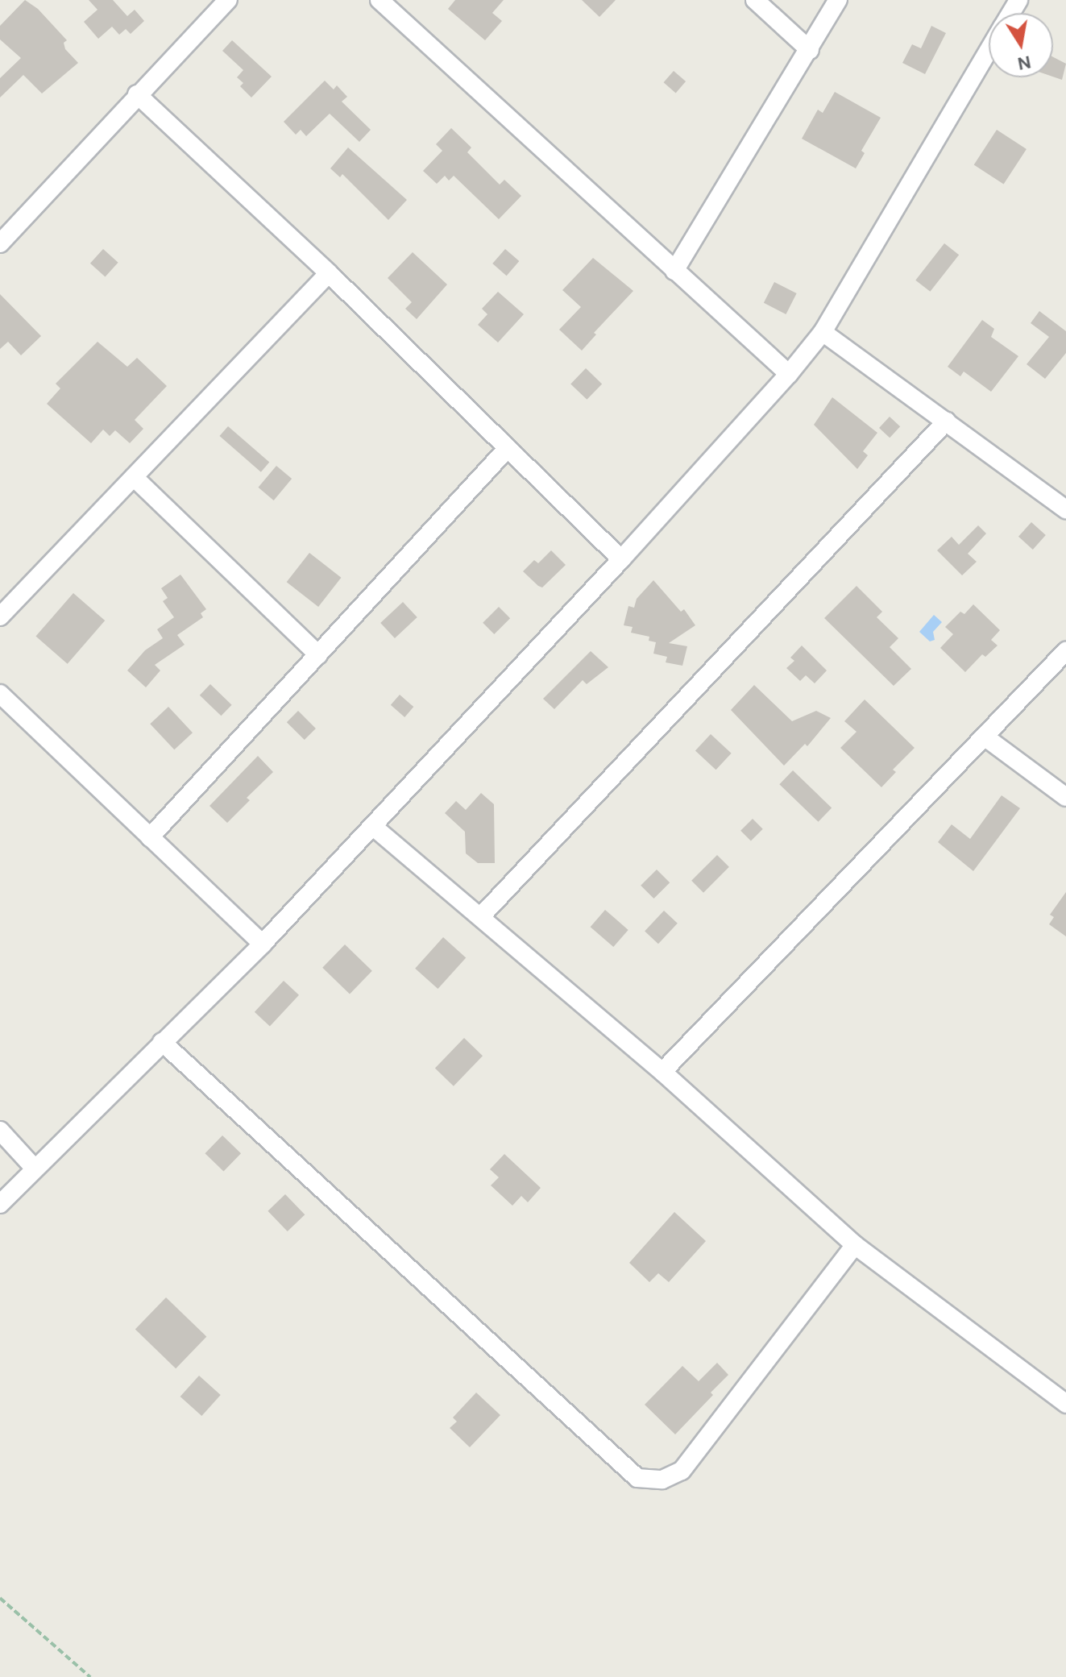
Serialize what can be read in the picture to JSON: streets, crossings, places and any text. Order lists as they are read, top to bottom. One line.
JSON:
{"north":"bottom"}
